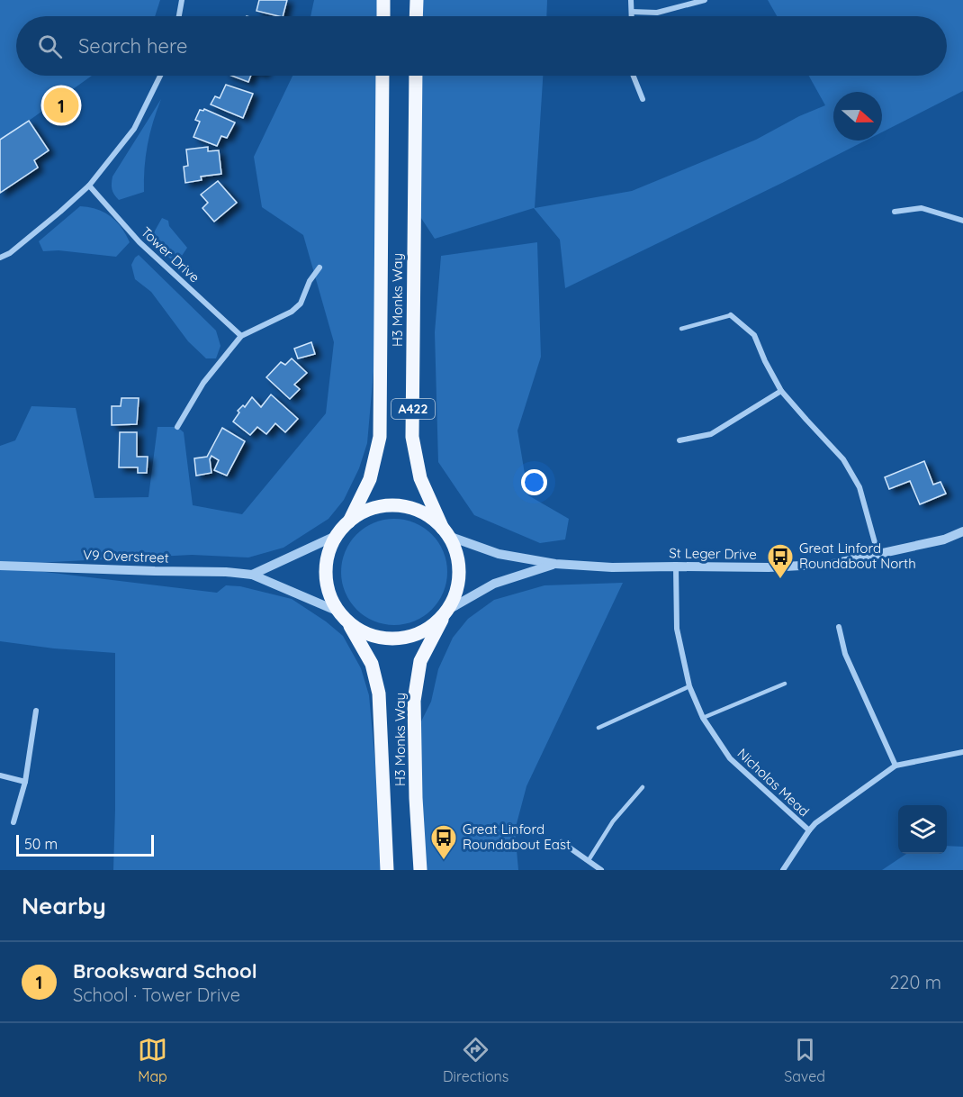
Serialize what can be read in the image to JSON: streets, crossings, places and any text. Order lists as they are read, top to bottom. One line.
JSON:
{"streets":{"main road":["H3 Monks Way","A422"],"street":["Tower Drive","St Leger Drive","V9 Overstreet","Nicholas Mead"]},"crossings":[["H3 Monks Way","St Leger Drive"],["H3 Monks Way","V9 Overstreet"],["St Leger Drive","V9 Overstreet"],["St Leger Drive","Nicholas Mead"]],"places":{"bus stop":["Great Linford Roundabout North","Great Linford Roundabout East"]},"scale_bar":"50 m","north":"right","page":{"search":"Search here","pins":"1","scale":"50 m","heading":"Nearby","list":[{"mark":"1","name":"Brooksward School","note":"School · Tower Drive","value":"220 m"}],"nav":["Map","Directions","Saved"]}}
